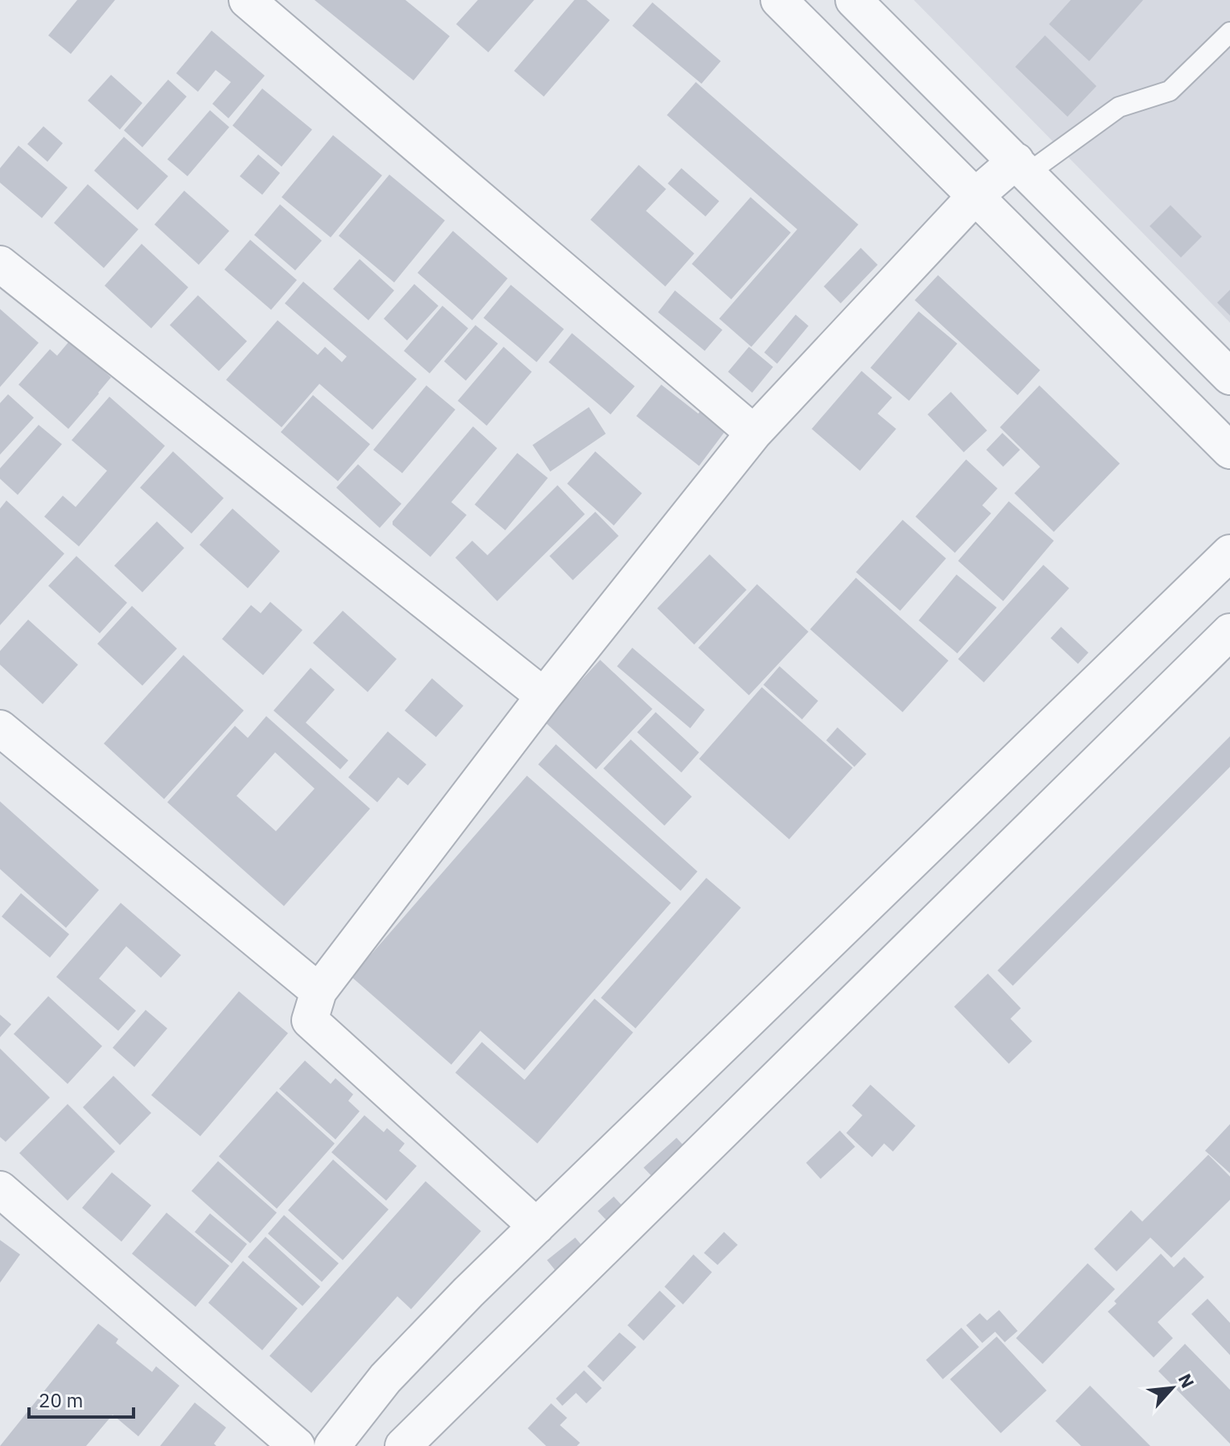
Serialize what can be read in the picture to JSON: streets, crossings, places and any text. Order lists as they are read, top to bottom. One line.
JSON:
{"scale_bar":"20 m","north":"top right"}
